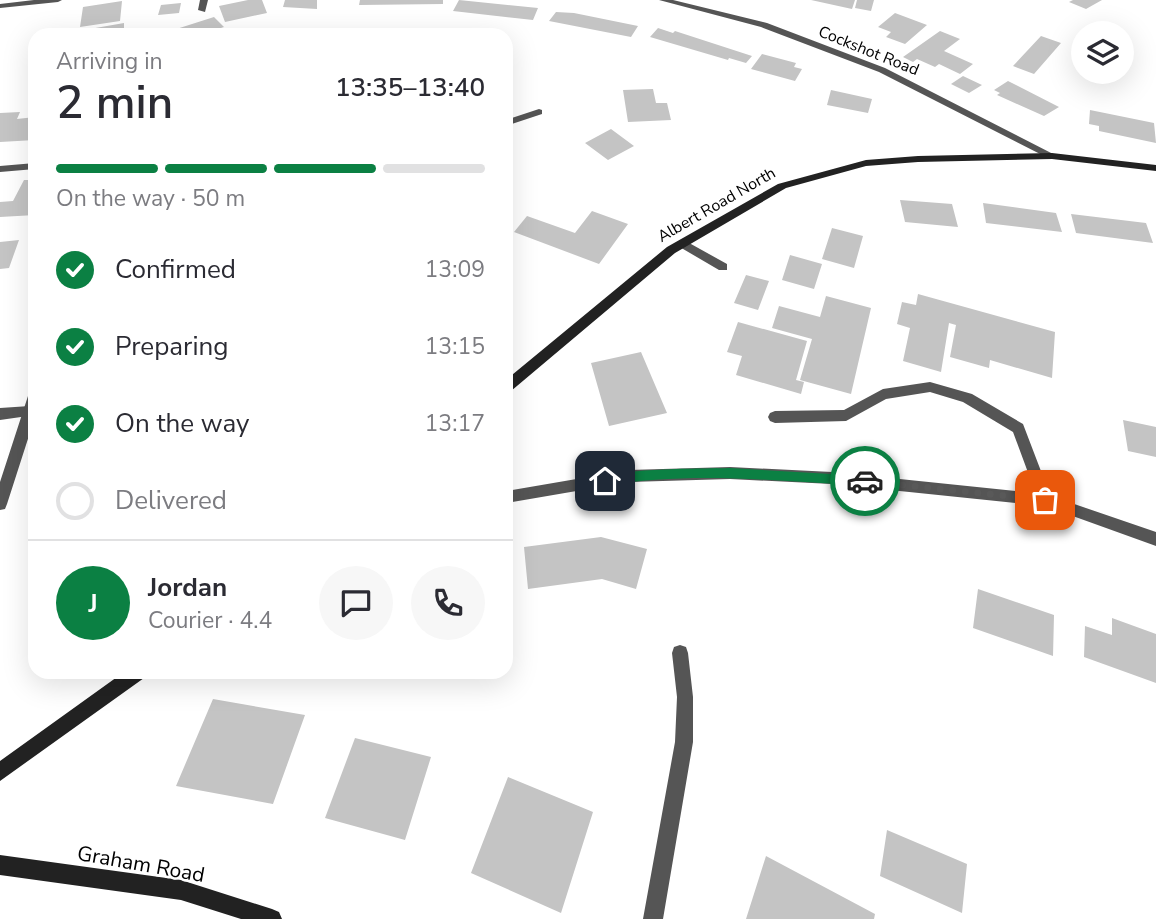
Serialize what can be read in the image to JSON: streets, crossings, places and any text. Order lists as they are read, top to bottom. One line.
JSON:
{"streets":{"street":["Cockshot Road","Albert Road North","Graham Road"]},"crossings":[["Cockshot Road","Albert Road North"]],"page":{"heading":["2 min","Arriving in","13:35–13:40"],"panel":["Jordan","Courier · 4.4"],"bar":"On the way · 50 m","list":[["Confirmed","13:09"],["Preparing","13:15"],["On the way","13:17"],"Delivered"],"round":"J"}}
